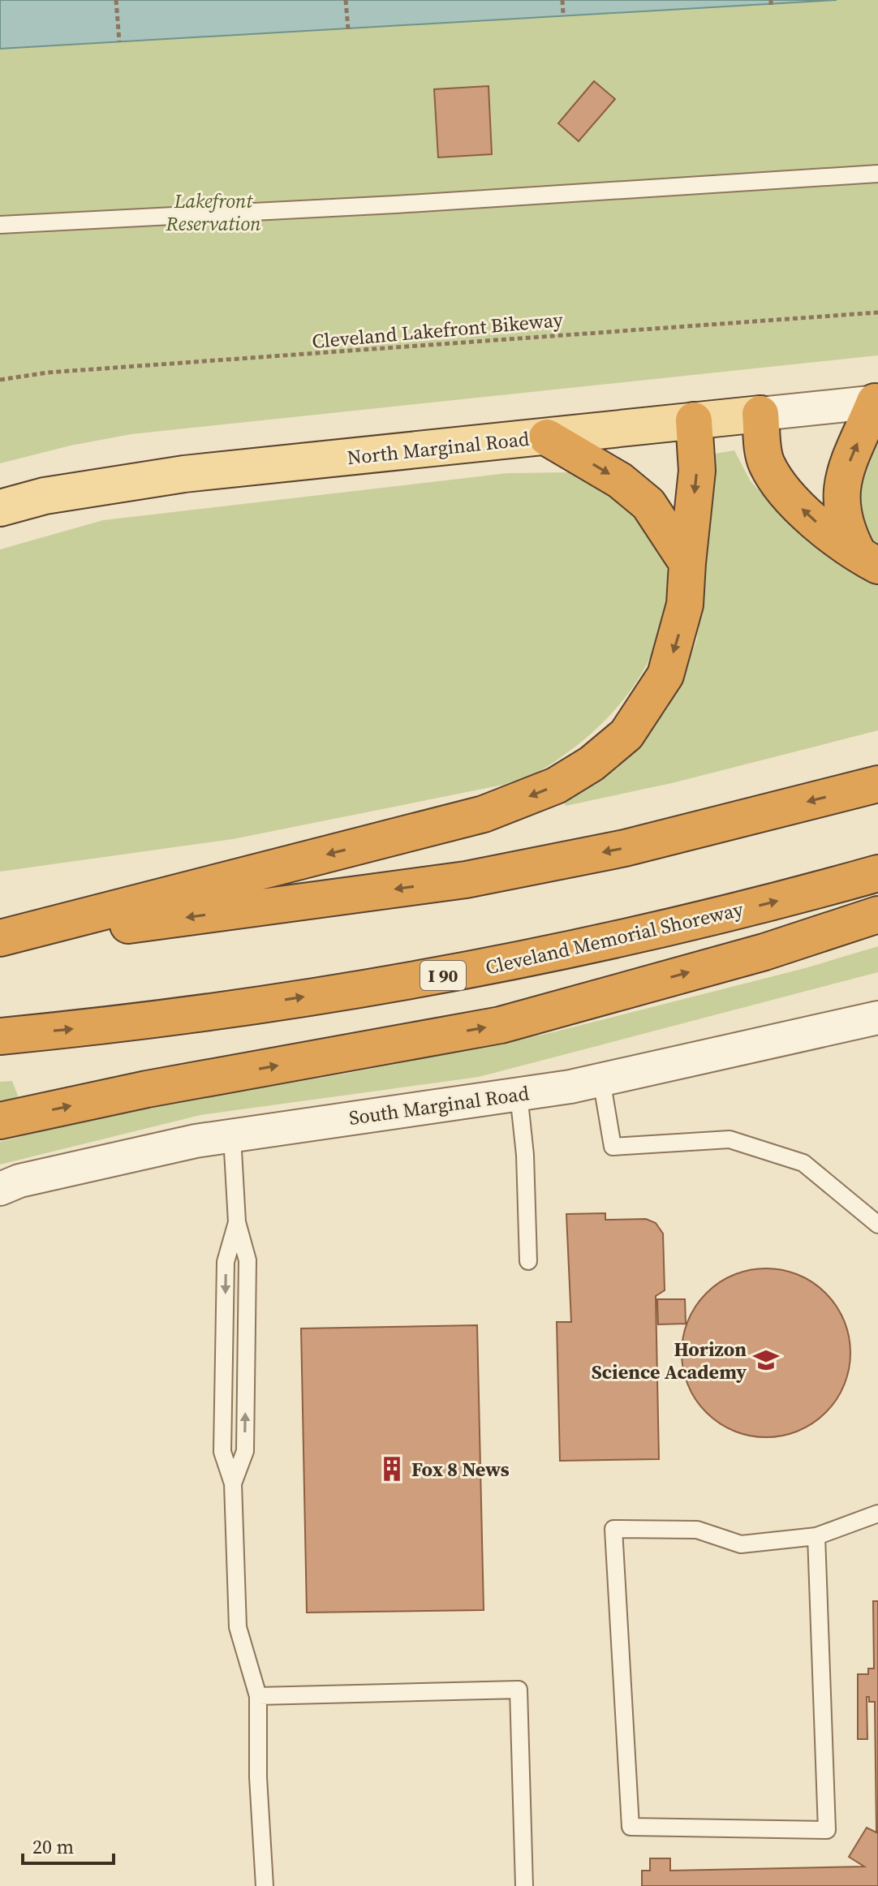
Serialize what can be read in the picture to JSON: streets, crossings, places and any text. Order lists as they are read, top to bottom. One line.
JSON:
{"streets":{"highway":["Cleveland Memorial Shoreway","I 90"],"main road":["North Marginal Road"],"street":["South Marginal Road"],"path":["Cleveland Lakefront Bikeway"]},"parks":["Lakefront Reservation"],"places":{"school or university":["Horizon Science Academy"],"building":["Fox 8 News"]},"scale_bar":"20 m"}
